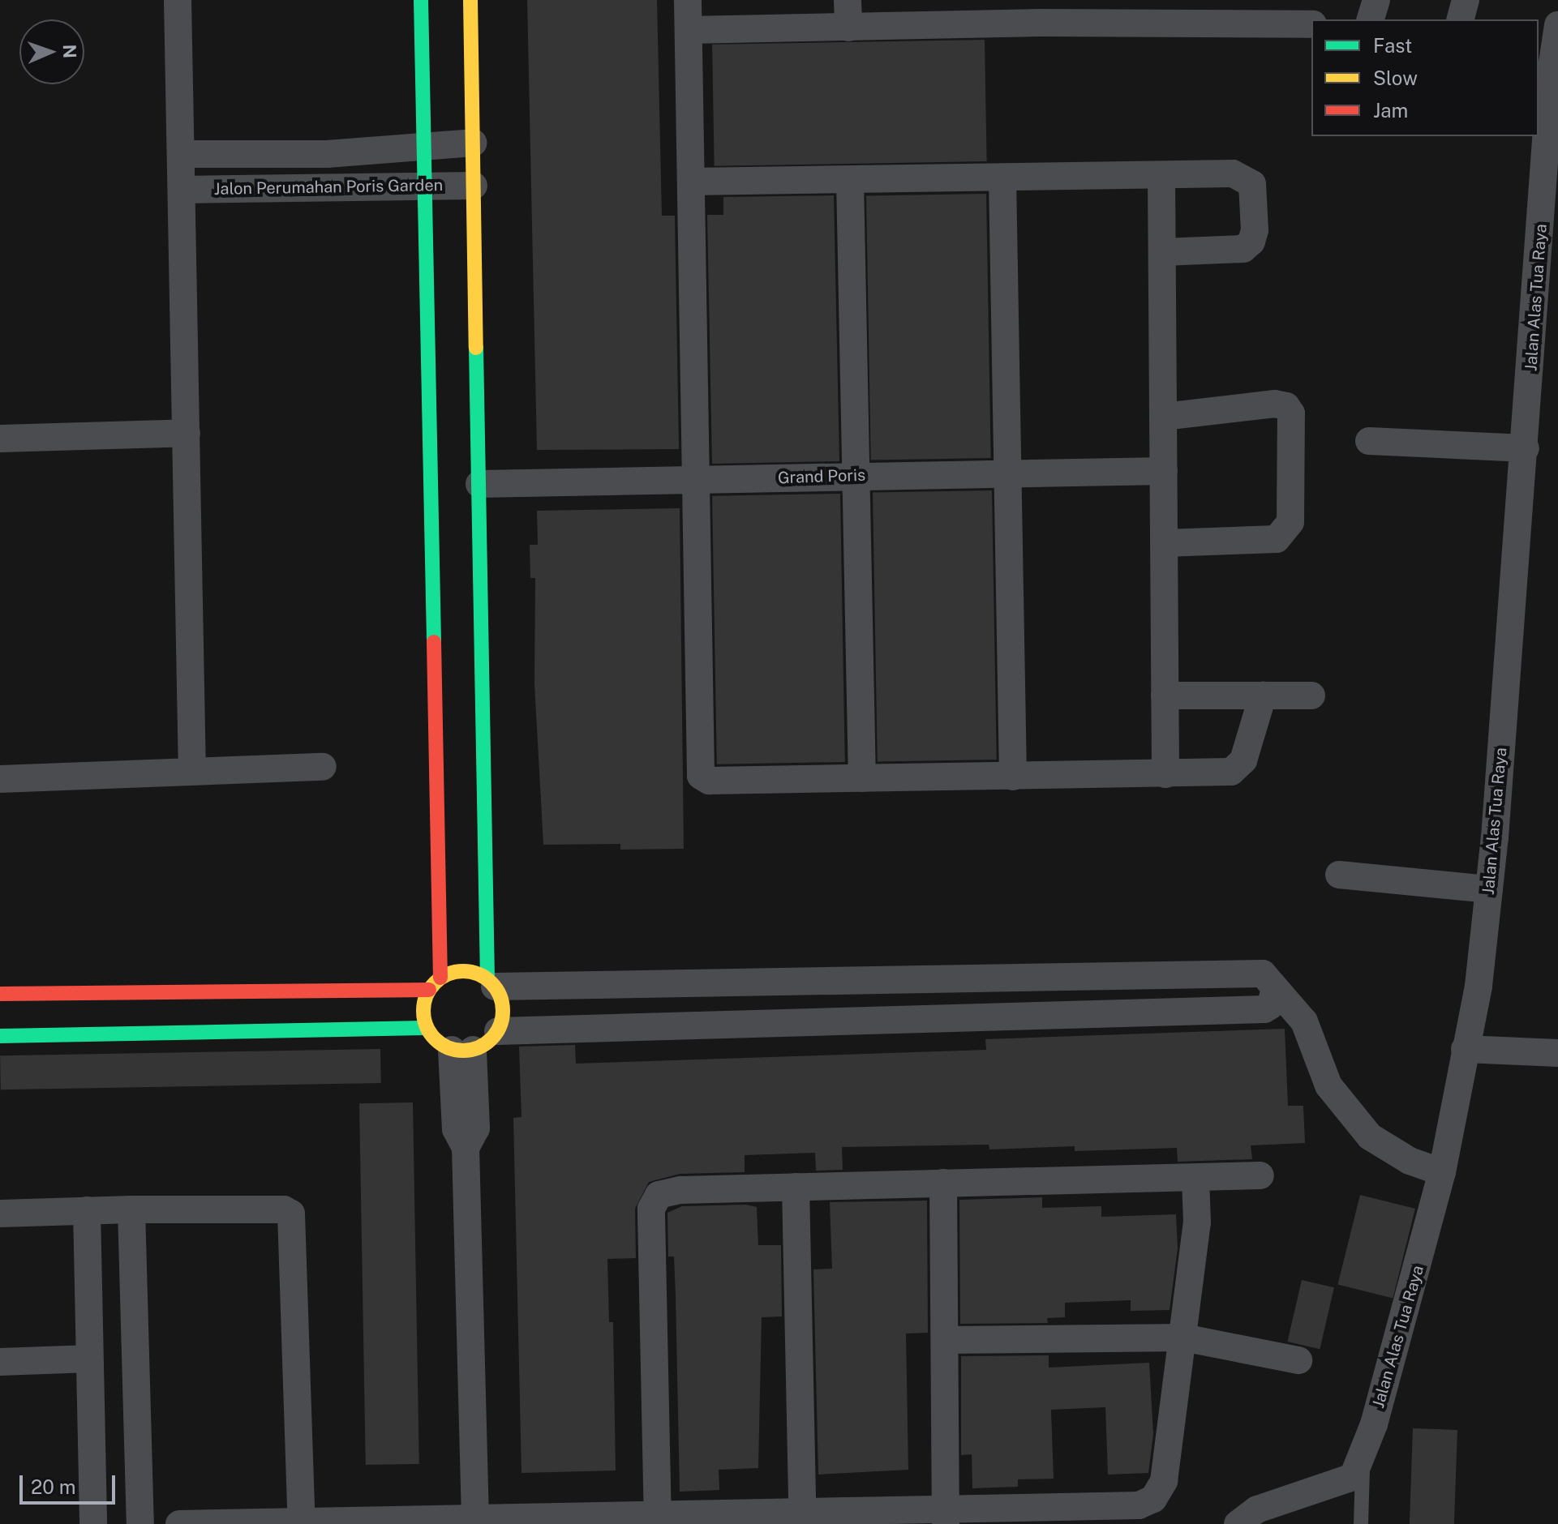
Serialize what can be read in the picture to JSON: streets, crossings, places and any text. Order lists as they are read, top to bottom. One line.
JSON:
{"streets":{"street":["Jalon Perumahan Poris Garden","Jalan Alas Tua Raya","Grand Poris"]},"legend":["Fast","Slow","Jam"],"scale_bar":"20 m","north":"right"}
